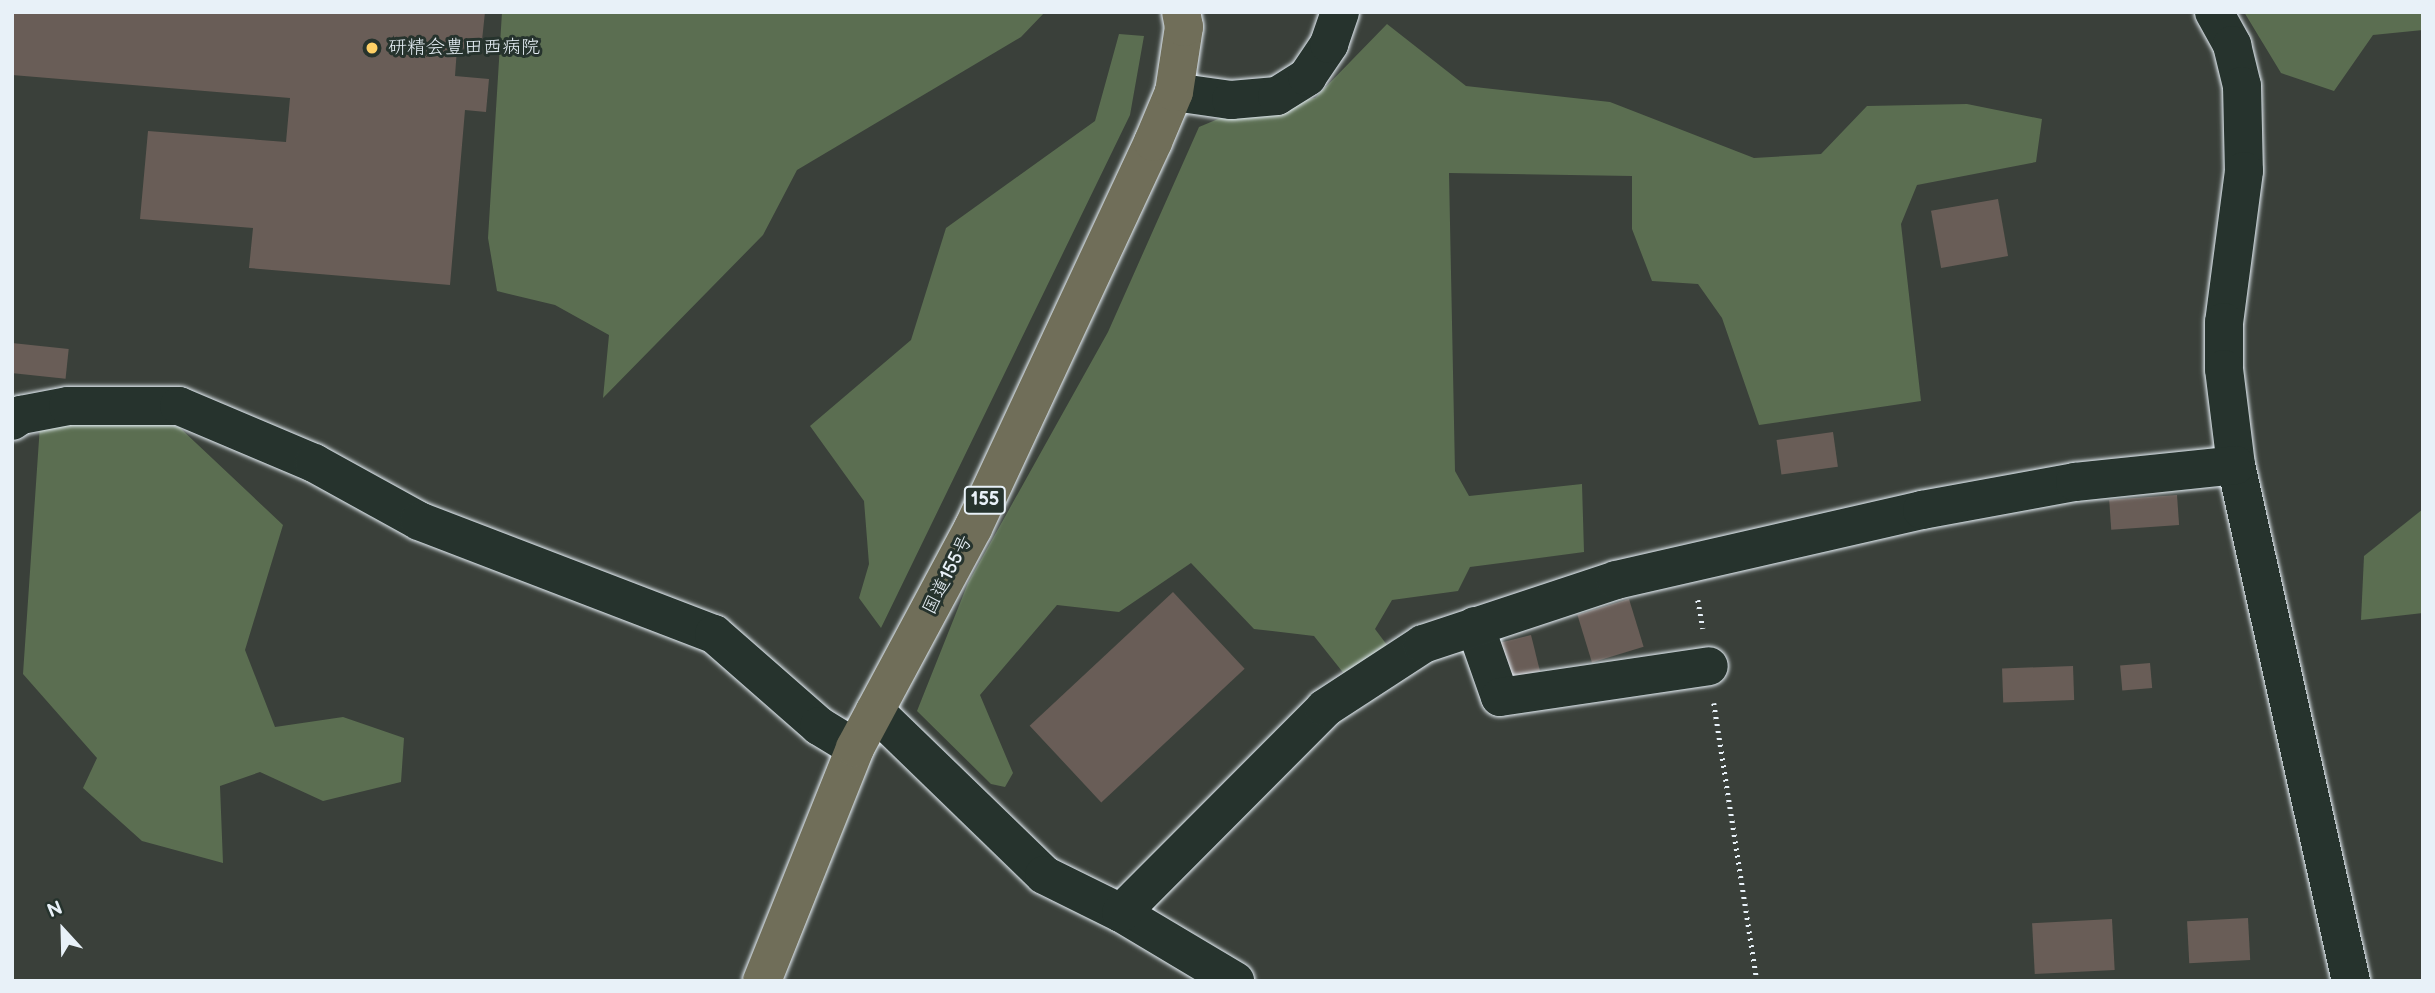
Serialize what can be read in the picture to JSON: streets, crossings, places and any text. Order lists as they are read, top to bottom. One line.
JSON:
{"streets":{"highway":["155","国道155号"]},"places":["研精会豊田西病院"],"north":"top"}
